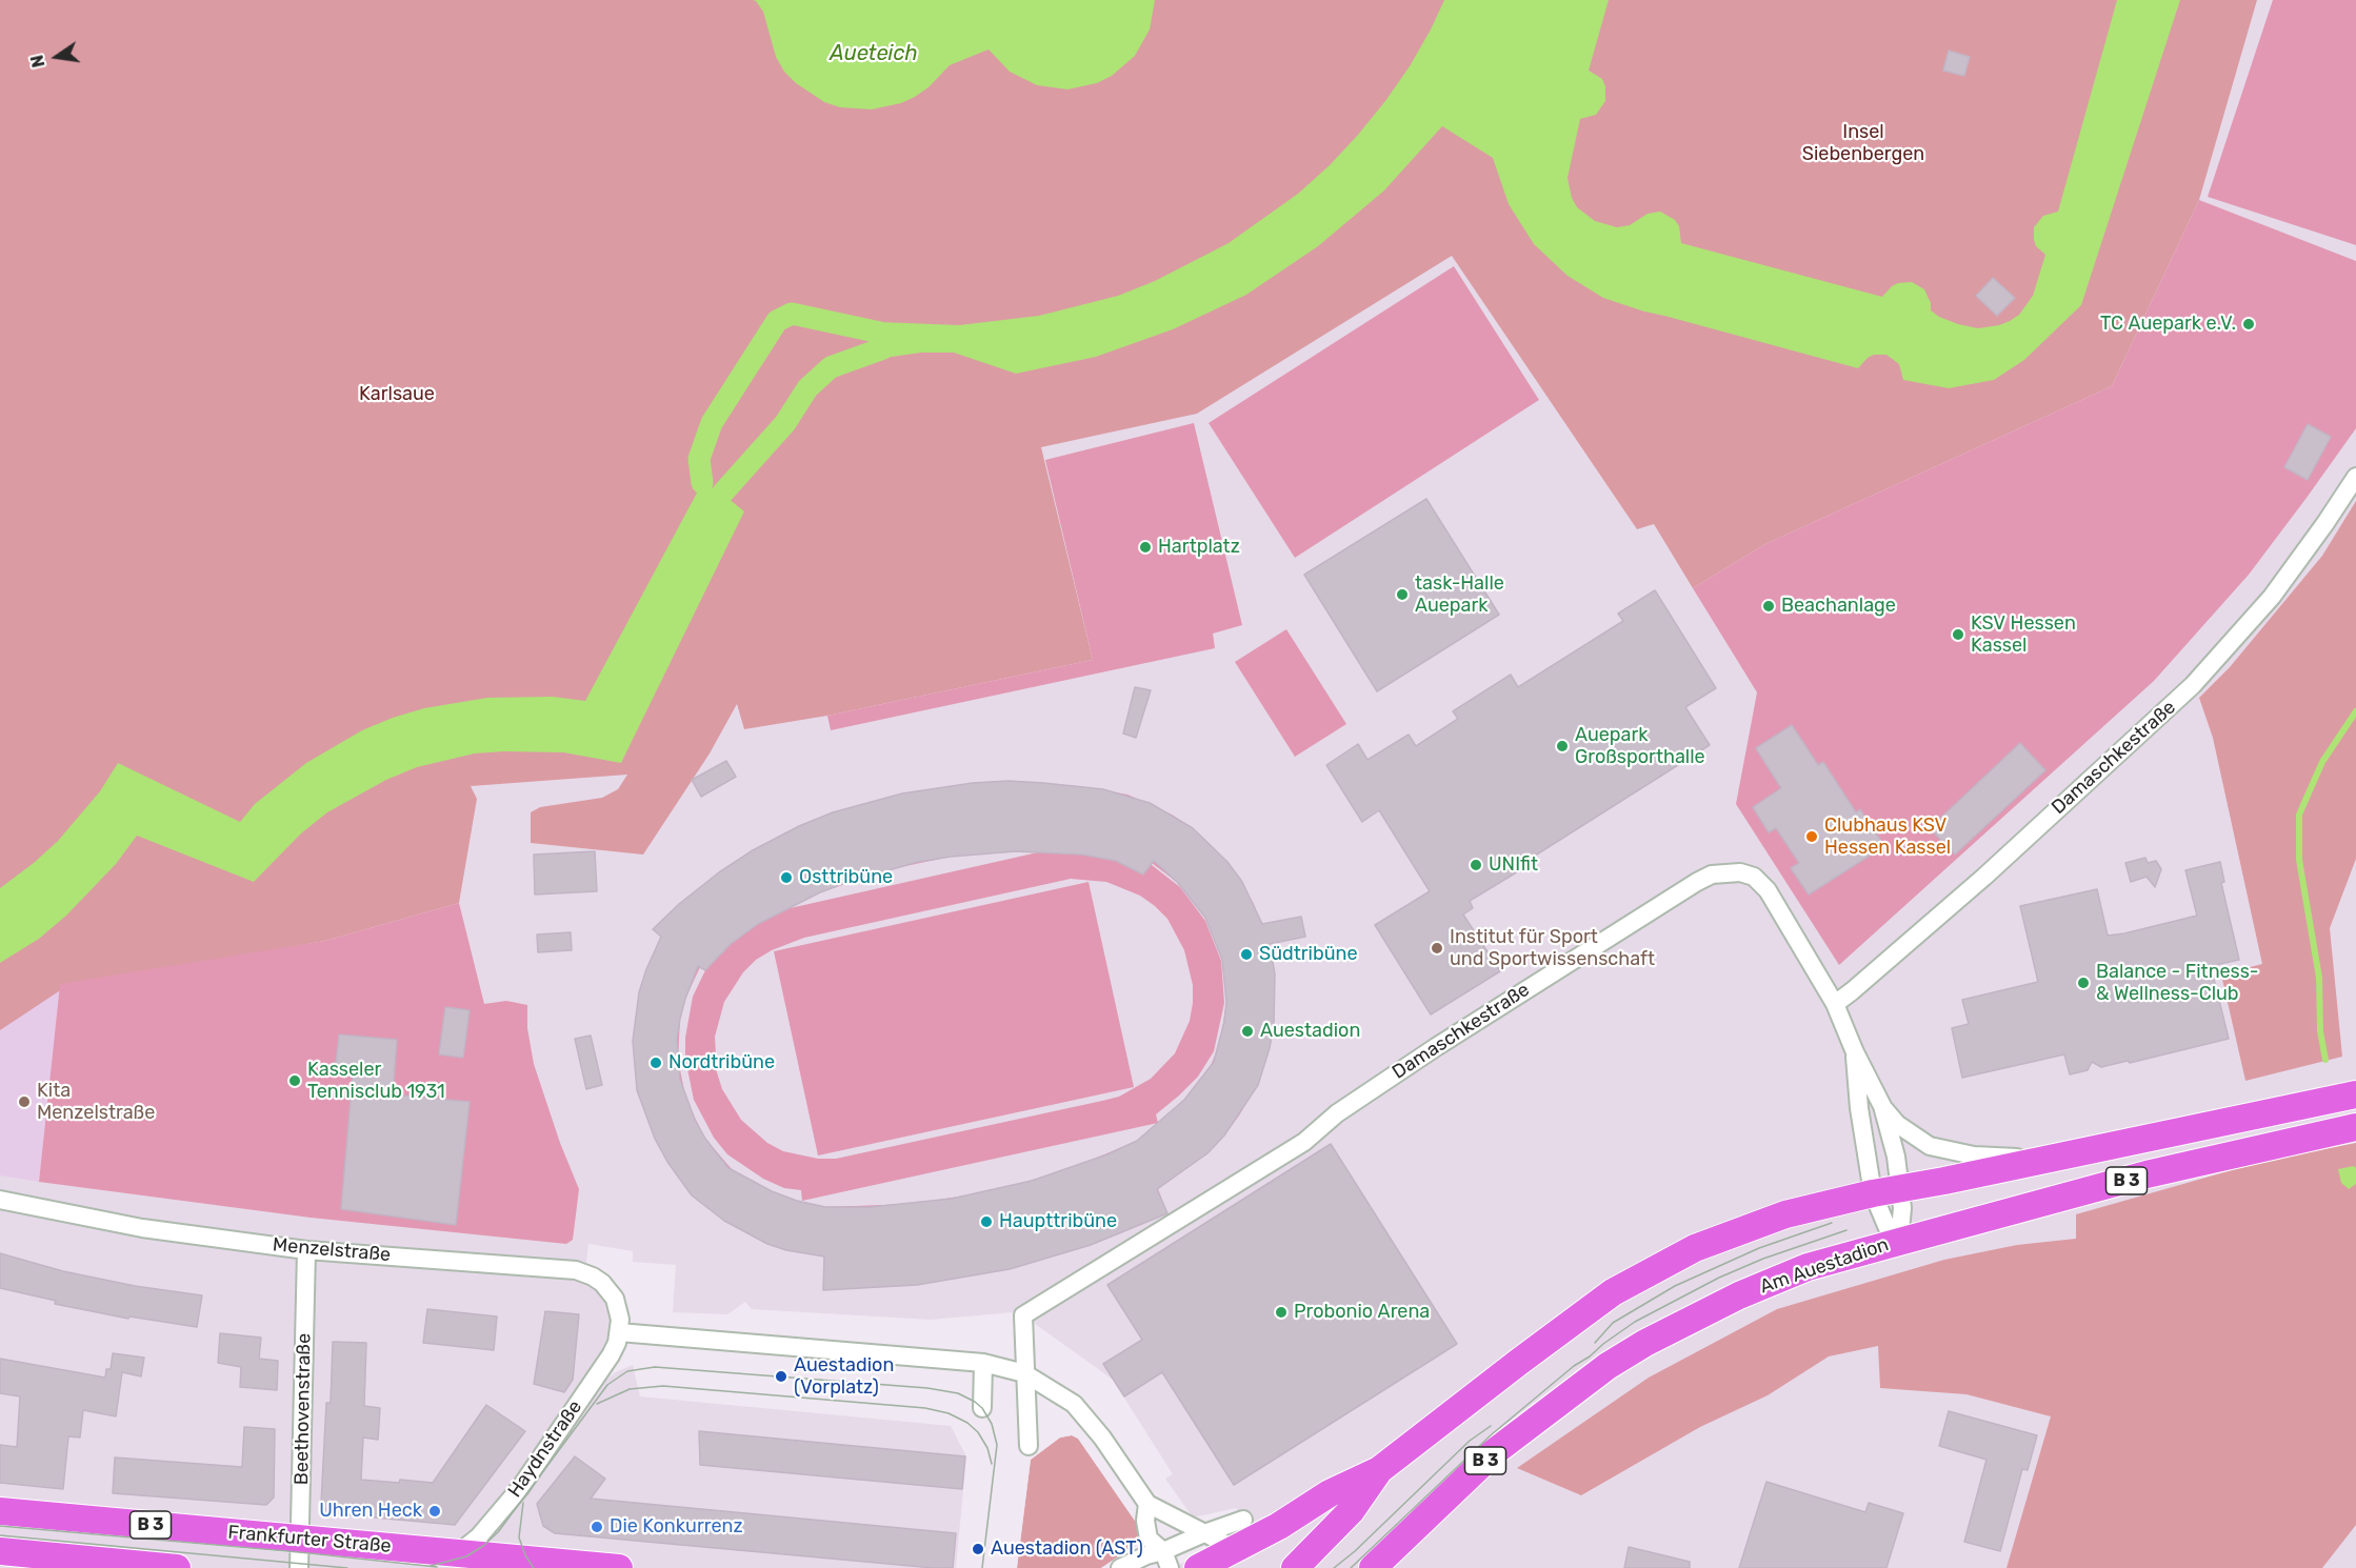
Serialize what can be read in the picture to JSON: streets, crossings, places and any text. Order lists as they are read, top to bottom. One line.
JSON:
{"streets":{"main road":["B 3","Am Auestadion","Frankfurter Straße"],"street":["Damaschkestraße","Menzelstraße","Beethovenstraße","Haydnstraße"]},"crossings":[["Damaschkestraße","B 3"],["Damaschkestraße","Am Auestadion"],["Menzelstraße","Beethovenstraße"],["Menzelstraße","Haydnstraße"],["Beethovenstraße","Frankfurter Straße"],["Haydnstraße","Frankfurter Straße"]],"water":["Aueteich"],"parks":["Insel Siebenbergen","Karlsaue"],"places":["TC Auepark e.V.","Hartplatz","task-Halle Auepark","Beachanlage","KSV Hessen Kassel","Auepark Großsporthalle","Clubhaus KSV Hessen Kassel","UNIfit","Osttribüne","Institut für Sport und Sportwissenschaft","Südtribüne","Balance - Fitness- & Wellness-Club","Auestadion","Nordtribüne","Kasseler Tennisclub 1931","Kita Menzelstraße","Haupttribüne","Probonio Arena","Auestadion (Vorplatz)","Uhren Heck","Die Konkurrenz","Auestadion (AST)"],"north":"left"}
